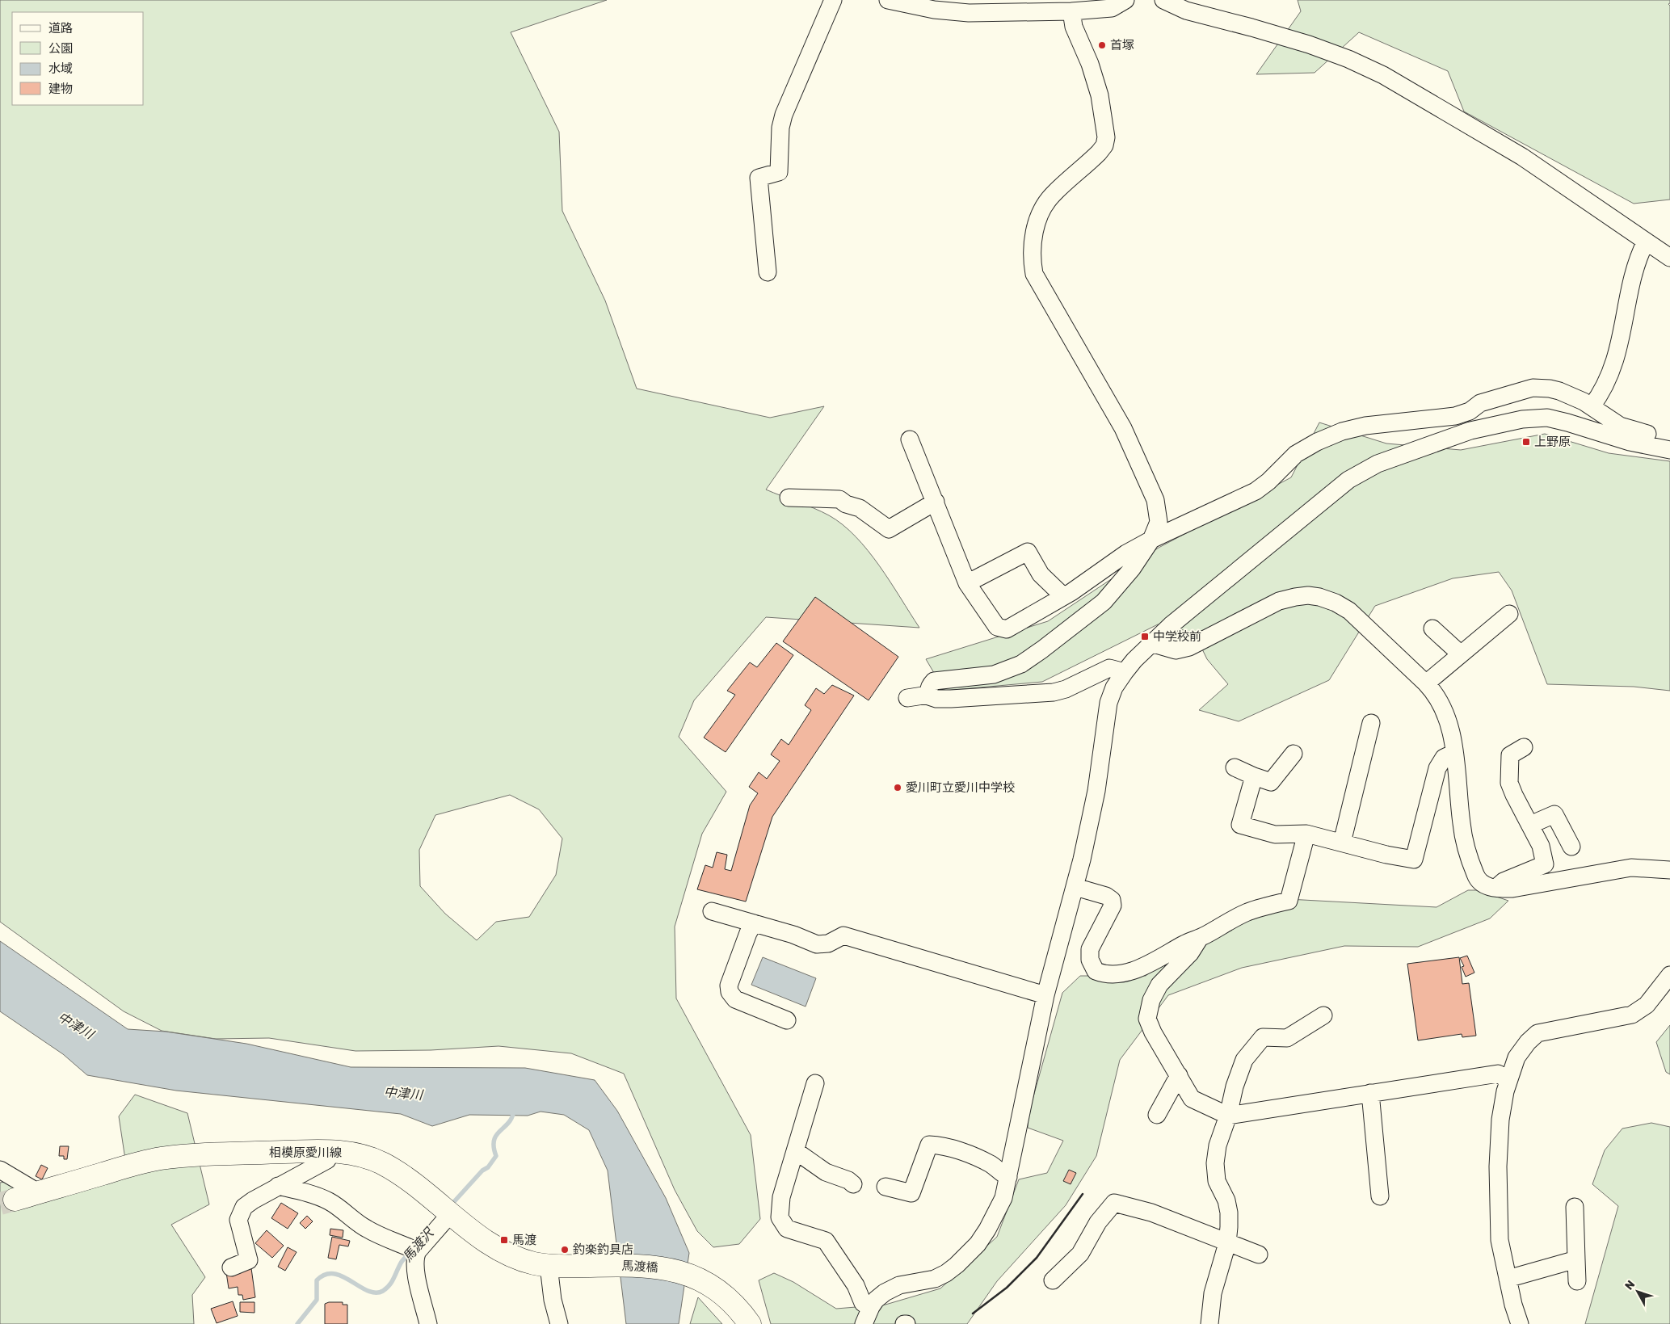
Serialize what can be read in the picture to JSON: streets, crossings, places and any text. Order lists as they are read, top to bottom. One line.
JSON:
{"streets":{"main road":["相模原愛川線","馬渡橋"]},"crossings":[["相模原愛川線","馬渡橋"]],"water":["中津川","馬渡沢"],"places":{"other":["首塚","愛川町立愛川中学校","釣楽釣具店"],"transit":["上野原","中学校前","馬渡"]},"legend":["道路","公園","水域","建物"],"north":"top left"}
